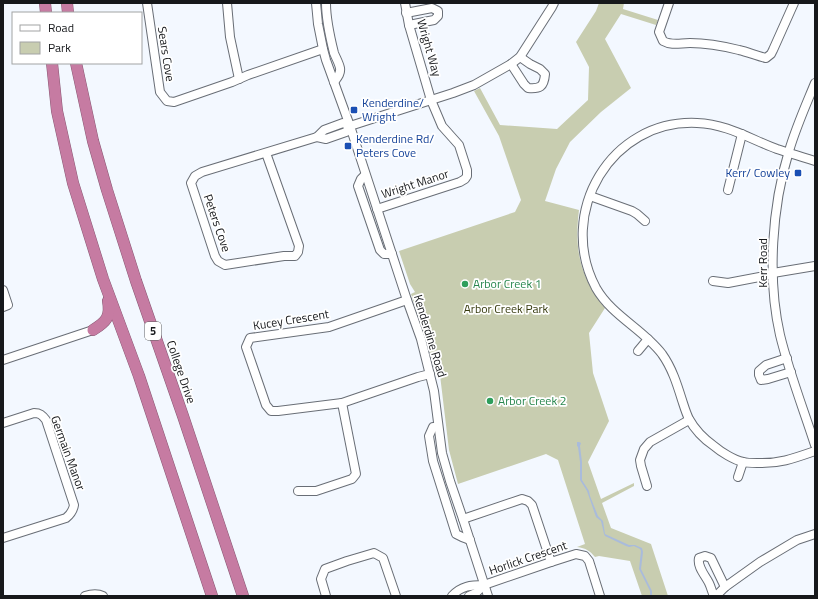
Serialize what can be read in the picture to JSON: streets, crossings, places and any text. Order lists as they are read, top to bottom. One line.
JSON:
{"streets":{"highway":["5","College Drive"],"street":["Wright Way","Sears Cove","Wright Manor","Peters Cove","Kerr Road","Kucey Crescent","Kenderdine Road","Germain Manor","Horlick Crescent"]},"crossings":[["Wright Way","Wright Manor"],["Wright Way","Peters Cove"],["Sears Cove","Kenderdine Road"],["Wright Manor","Peters Cove"],["Wright Manor","Kenderdine Road"],["Peters Cove","Kenderdine Road"],["Kucey Crescent","Kenderdine Road"],["Kenderdine Road","Horlick Crescent"]],"parks":["Arbor Creek Park"],"places":{"transit":["Kenderdine/ Wright","Kenderdine Rd/ Peters Cove","Kerr/ Cowley"],"other":["Arbor Creek 1","Arbor Creek 2"]},"legend":["Road","Park"]}
